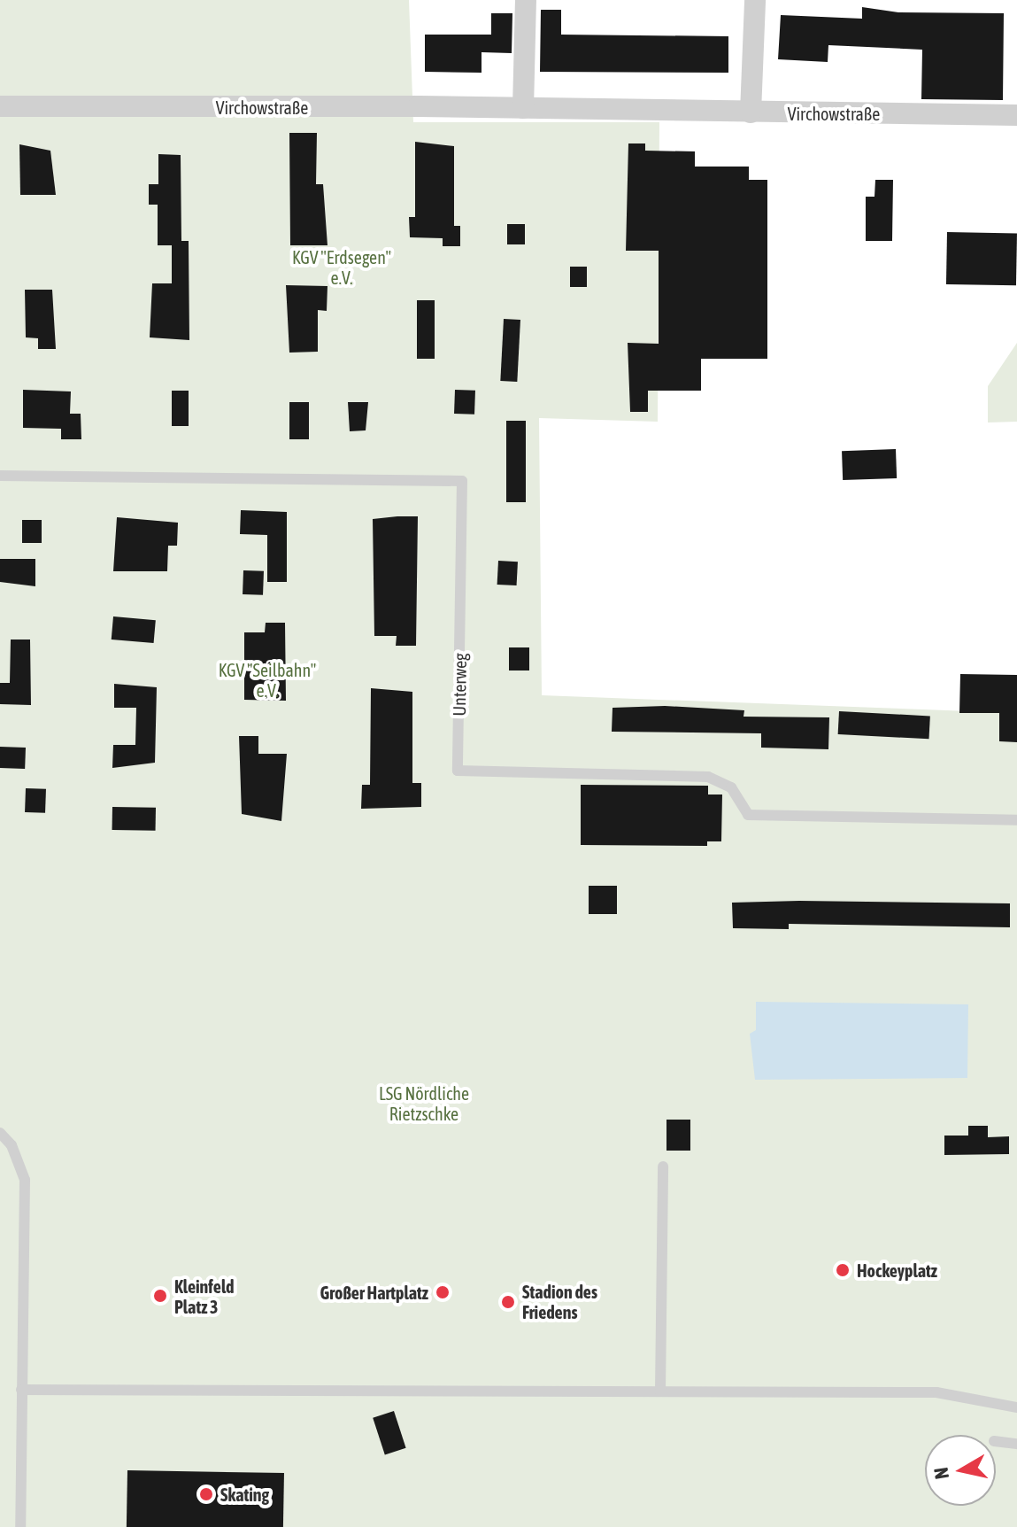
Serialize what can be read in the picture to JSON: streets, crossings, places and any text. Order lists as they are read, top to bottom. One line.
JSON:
{"streets":{"street":["Virchowstraße"],"lane":["Unterweg"]},"parks":["KGV \"Erdsegen\" e.V.","KGV \"Seilbahn\" e.V.","LSG Nördliche Rietzschke"],"places":["Hockeyplatz","Großer Hartplatz","Kleinfeld Platz 3","Stadion des Friedens","Skating"],"north":"left"}
